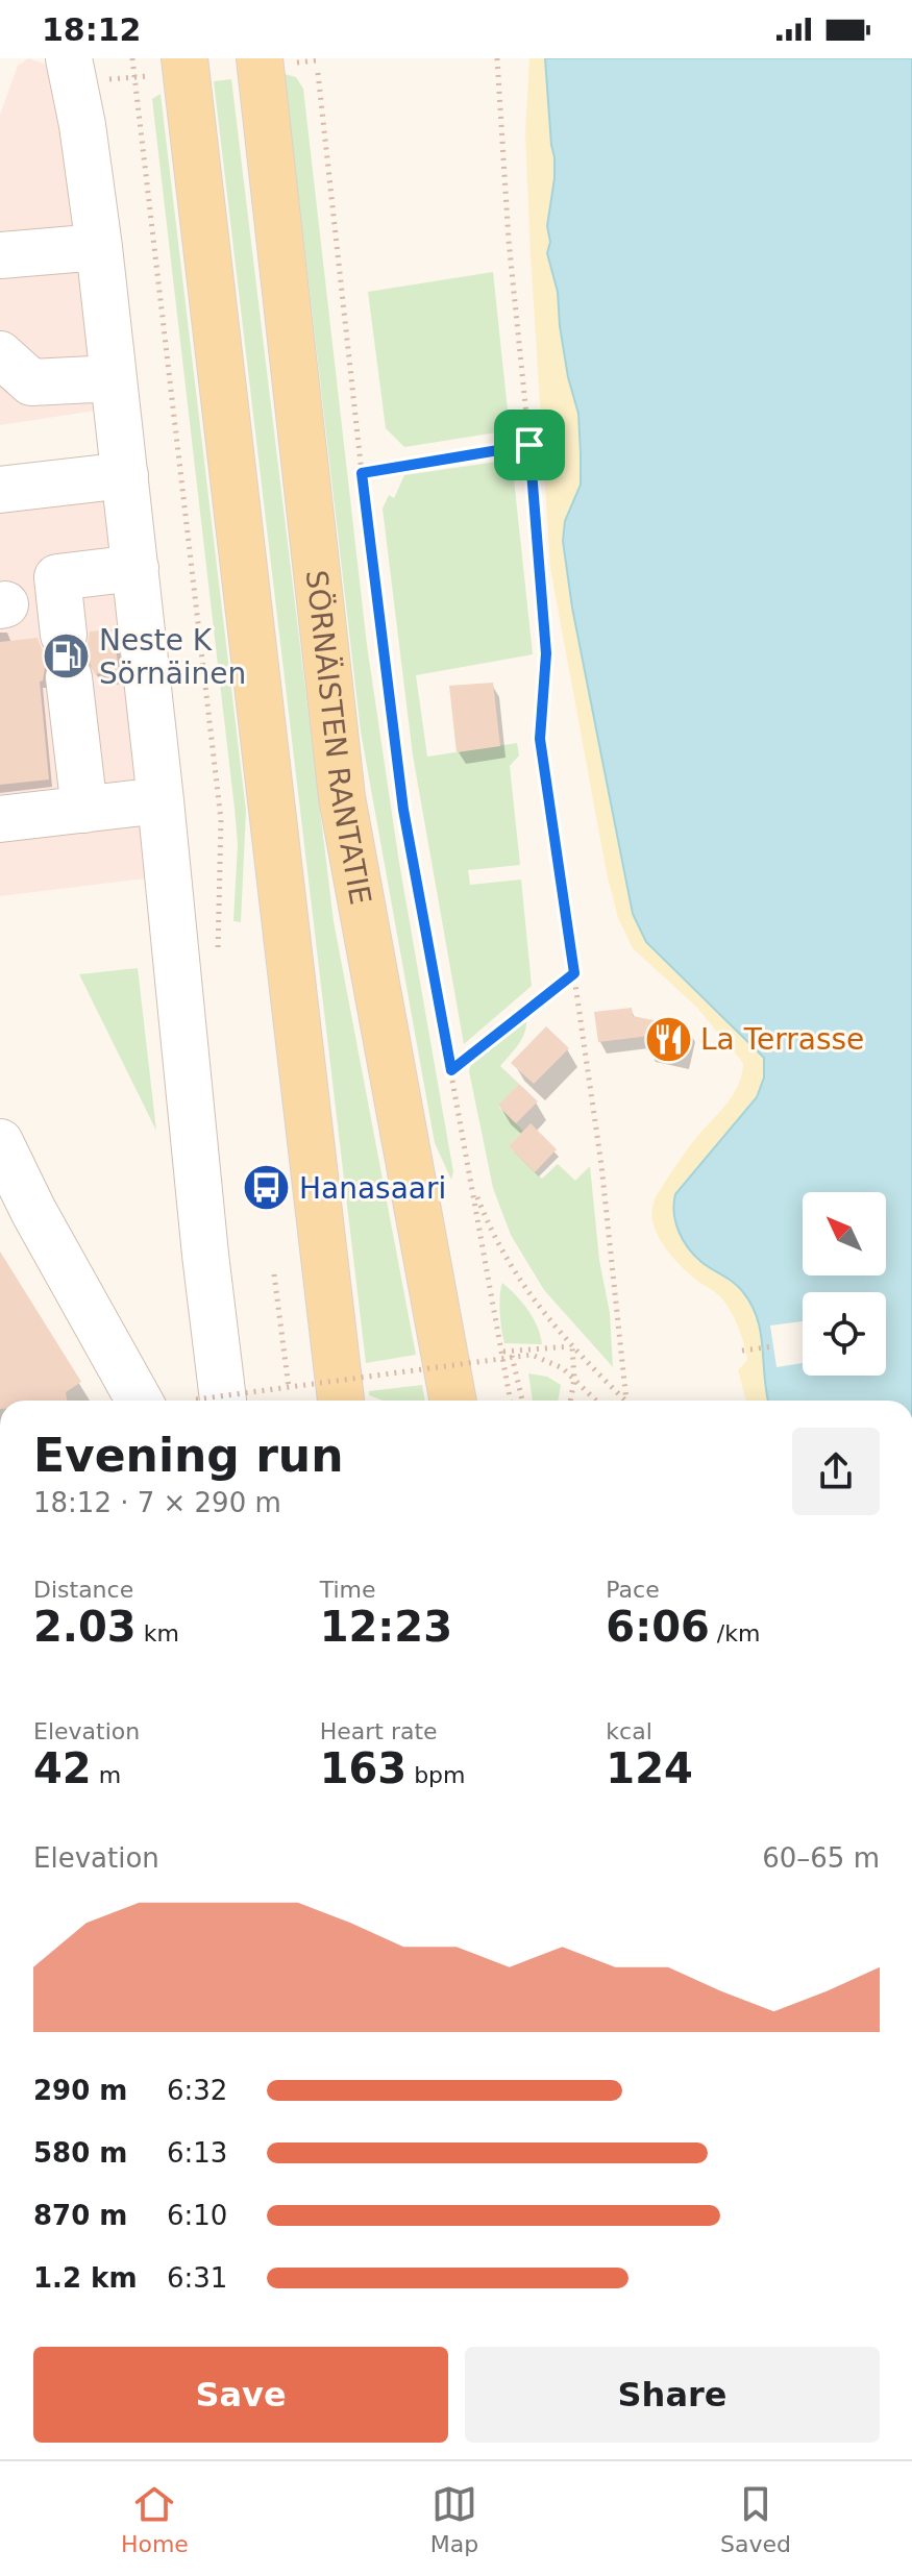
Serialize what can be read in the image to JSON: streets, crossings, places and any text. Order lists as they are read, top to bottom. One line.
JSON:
{"streets":{"main road":["SÖRNÄISTEN RANTATIE"]},"places":{"fuel station":["Neste K Sörnäinen"],"restaurant":["La Terrasse"],"bus stop":["Hanasaari"]},"north":"top left","page":{"status":"18:12","heading":["Evening run","18:12 · 7 × 290 m"],"stats":[["Distance","2.03 km"],["Time","12:23"],["Pace","6:06 /km"],["Elevation","42 m"],["Heart rate","163 bpm"],["kcal","124"]],"chart":["Elevation","60–65 m"],"list":[{"name":"290 m","note":"6:32"},{"name":"580 m","note":"6:13"},{"name":"870 m","note":"6:10"},{"name":"1.2 km","note":"6:31"}],"buttons":["Save","Share"],"tabs":["Home","Map","Saved"]}}
